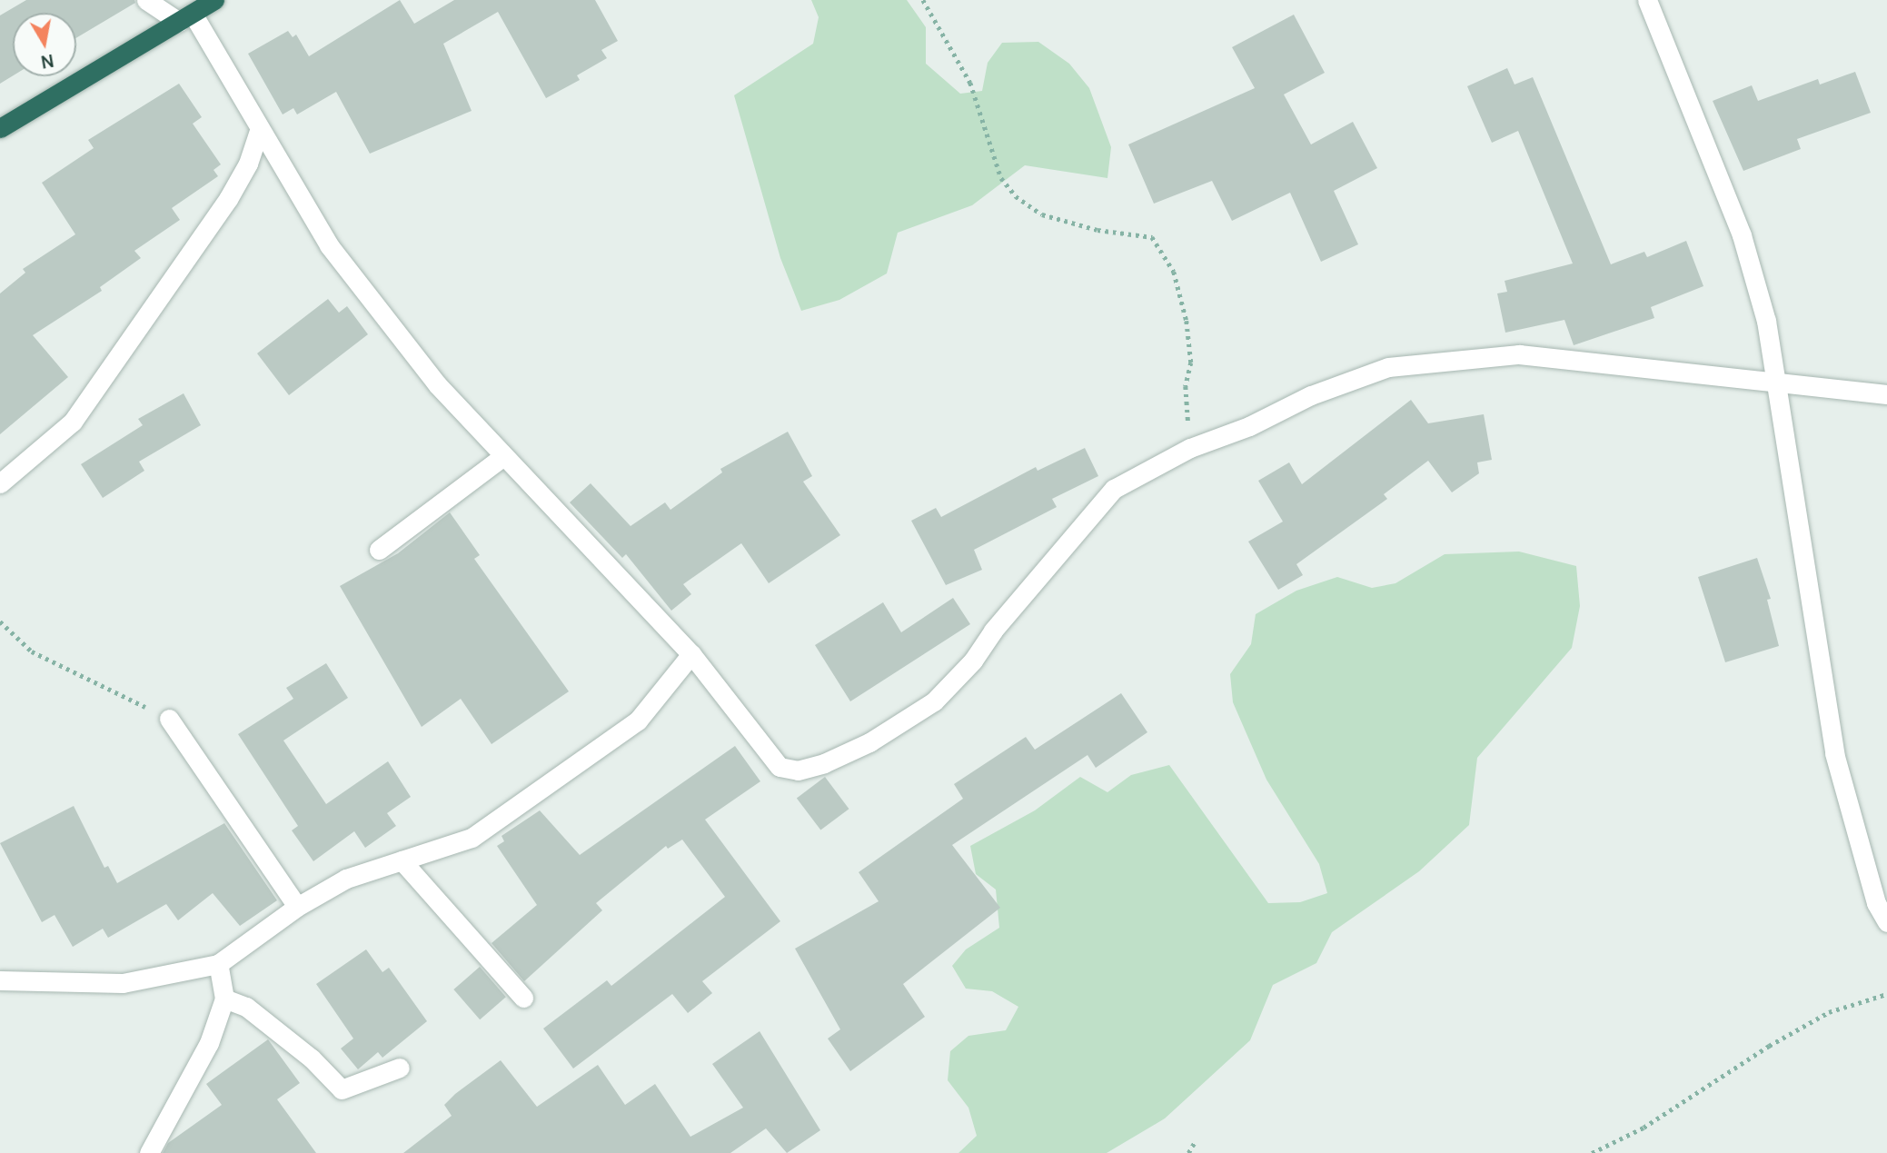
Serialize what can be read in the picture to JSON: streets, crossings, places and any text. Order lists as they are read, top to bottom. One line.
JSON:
{"north":"bottom"}
